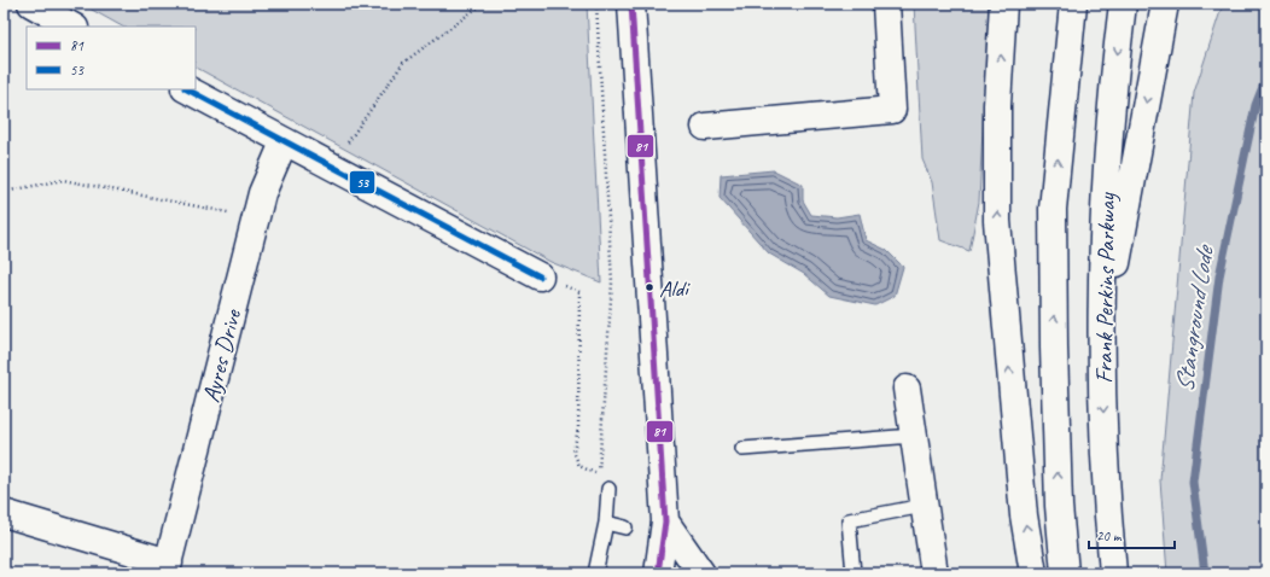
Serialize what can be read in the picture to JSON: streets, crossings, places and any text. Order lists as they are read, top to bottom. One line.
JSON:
{"streets":{"main road":["Frank Perkins Parkway","Ayres Drive"]},"water":["Stanground Lode"],"places":["Aldi"],"lines":["transit line 81","transit line 53"],"legend":["81","53"],"scale_bar":"20 m"}
